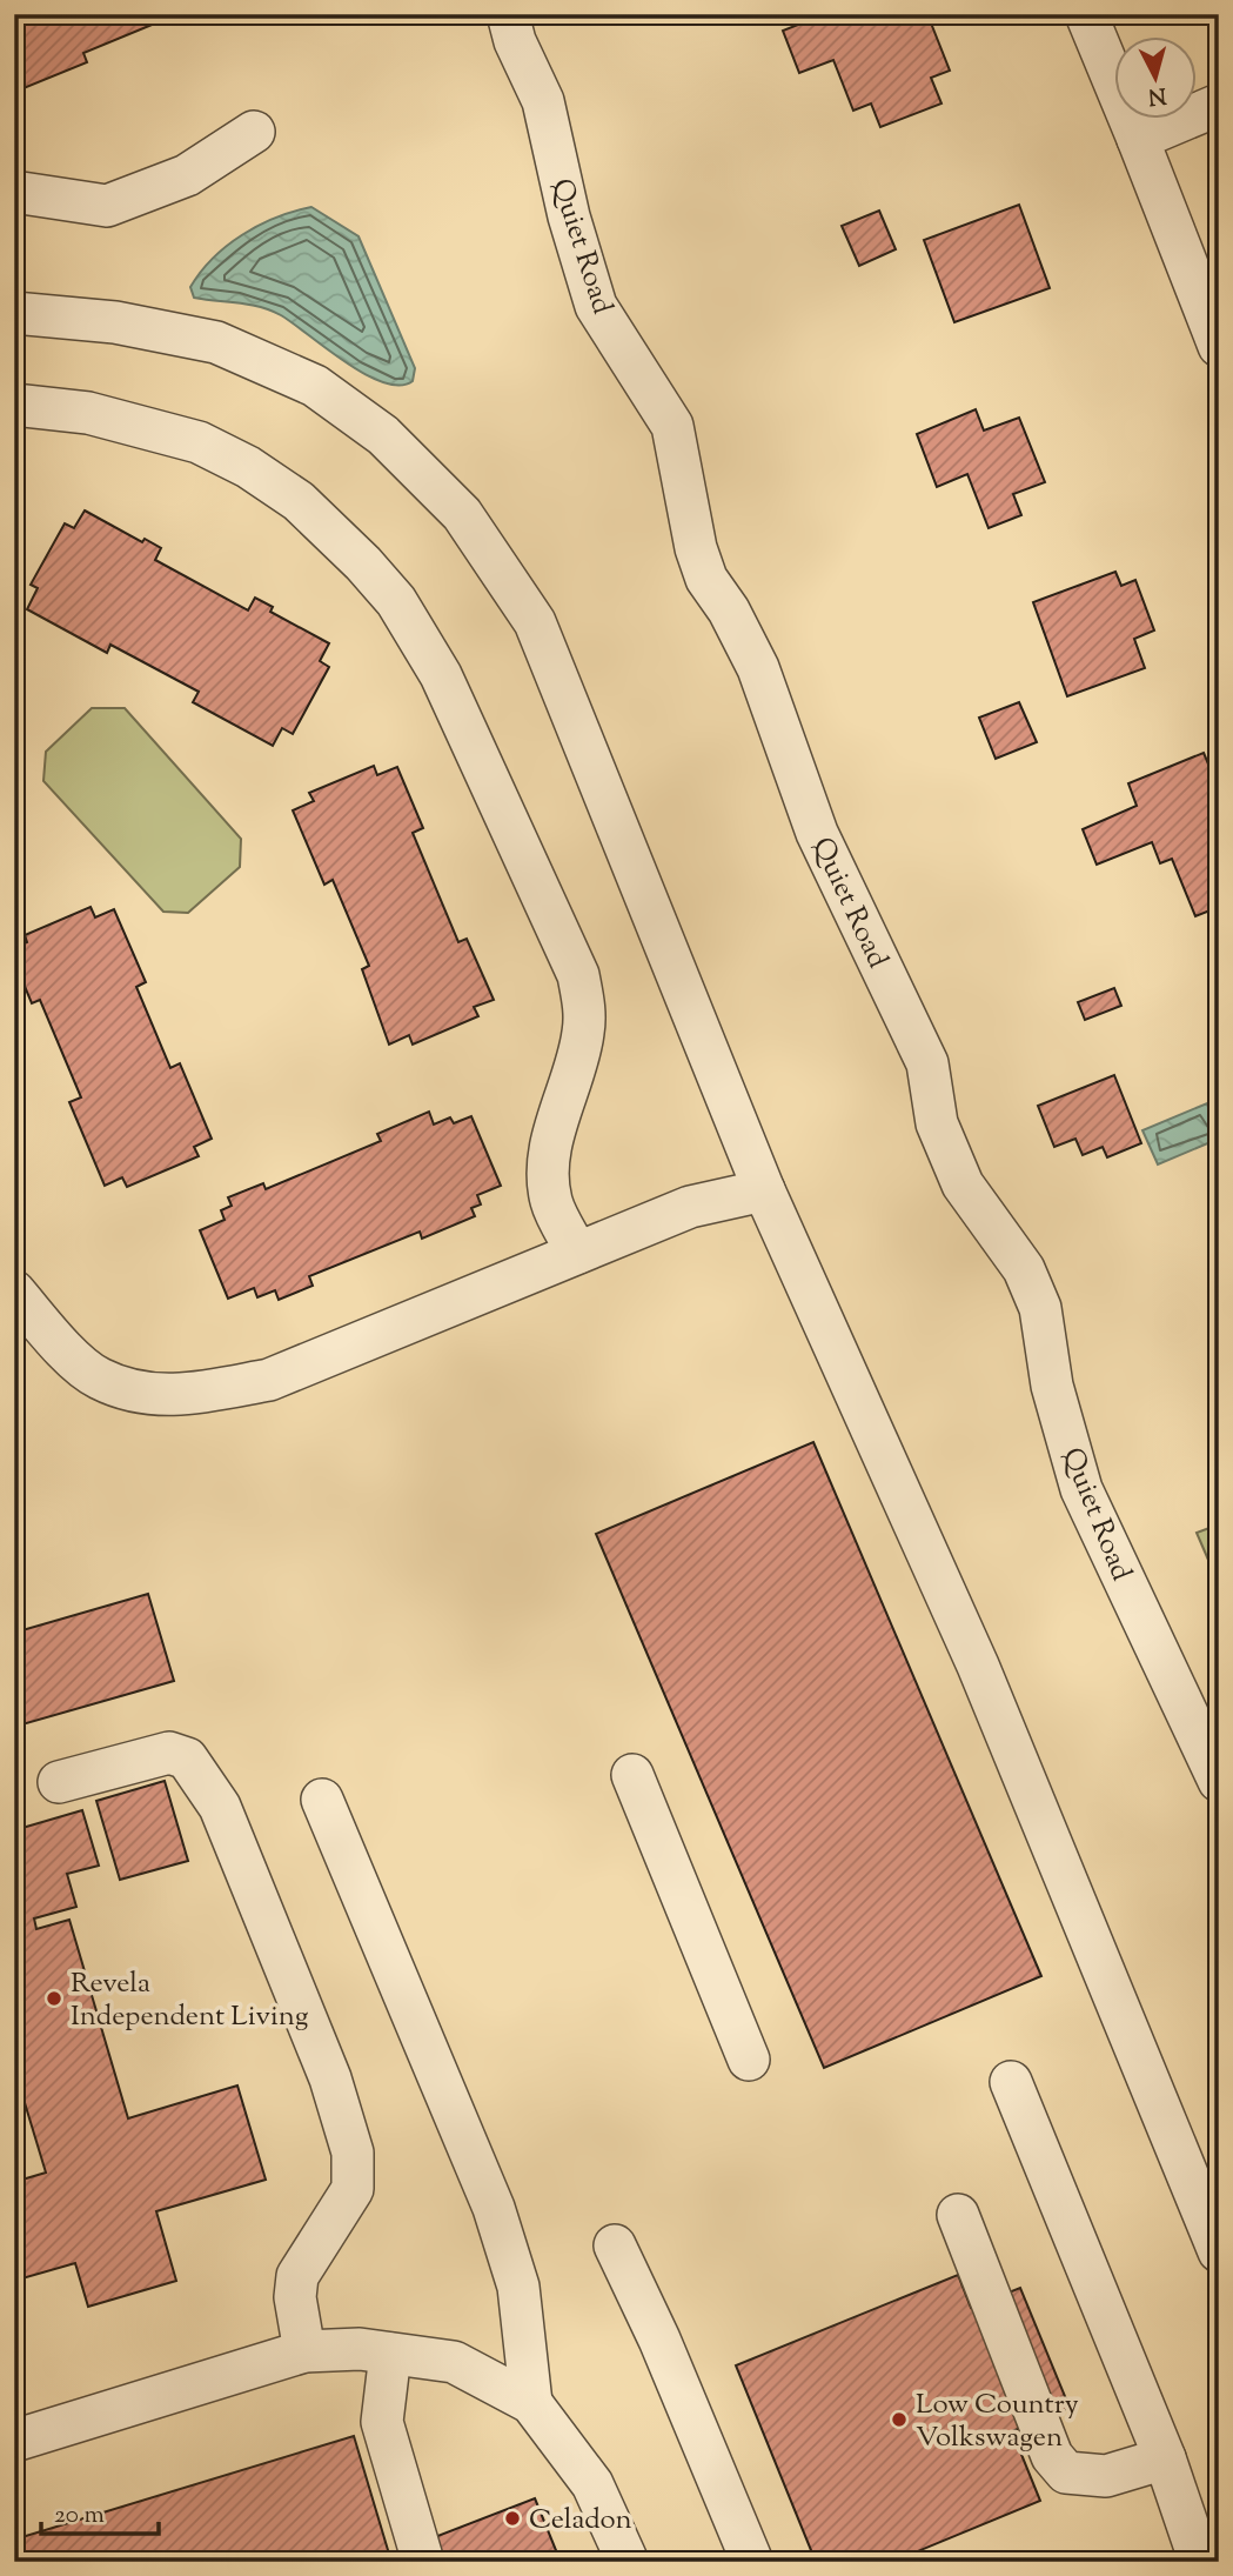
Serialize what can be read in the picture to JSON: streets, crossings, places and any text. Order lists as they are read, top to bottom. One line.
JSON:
{"streets":{"street":["Quiet Road"]},"places":["Revela Independent Living","Low Country Volkswagen","Celadon"],"scale_bar":"20 m","north":"bottom"}
